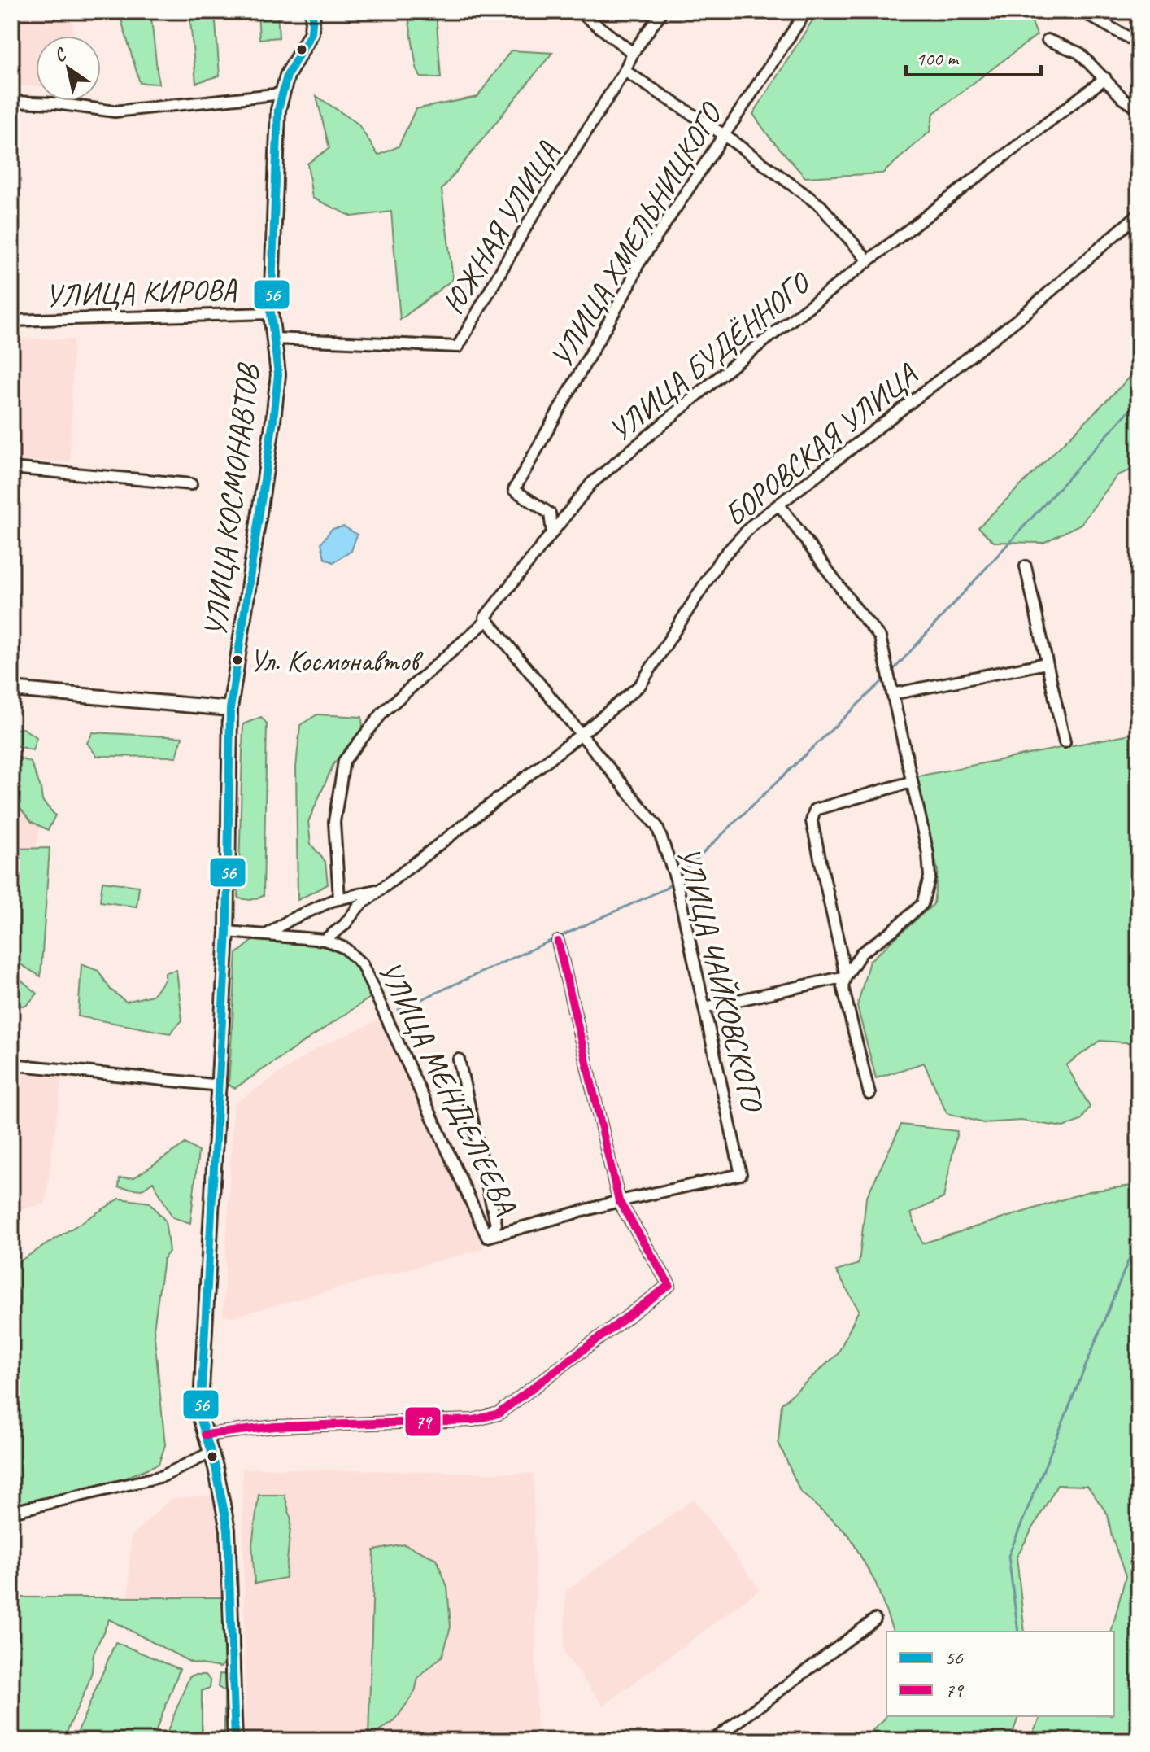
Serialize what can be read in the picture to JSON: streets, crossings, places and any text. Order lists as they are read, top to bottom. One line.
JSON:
{"streets":{"street":["ЮЖНАЯ УЛИЦА","УЛИЦА ХМЕЛЬНИЦКОГО","УЛИЦА КИРОВА","УЛИЦА БУДЁННОГО","БОРОВСКАЯ УЛИЦА","УЛИЦА КОСМОНАВТОВ","УЛИЦА ЧАЙКОВСКОГО","УЛИЦА МЕНДЕЛЕЕВА"]},"crossings":[["ЮЖНАЯ УЛИЦА","УЛИЦА КОСМОНАВТОВ"],["УЛИЦА ХМЕЛЬНИЦКОГО","УЛИЦА БУДЁННОГО"],["УЛИЦА КИРОВА","УЛИЦА КОСМОНАВТОВ"],["УЛИЦА БУДЁННОГО","БОРОВСКАЯ УЛИЦА"],["УЛИЦА БУДЁННОГО","УЛИЦА ЧАЙКОВСКОГО"],["БОРОВСКАЯ УЛИЦА","УЛИЦА ЧАЙКОВСКОГО"],["БОРОВСКАЯ УЛИЦА","УЛИЦА МЕНДЕЛЕЕВА"]],"places":["Ул. Космонавтов"],"lines":["transit line 56","transit line 79"],"legend":["56","79"],"scale_bar":"100 m","north":"top left"}
